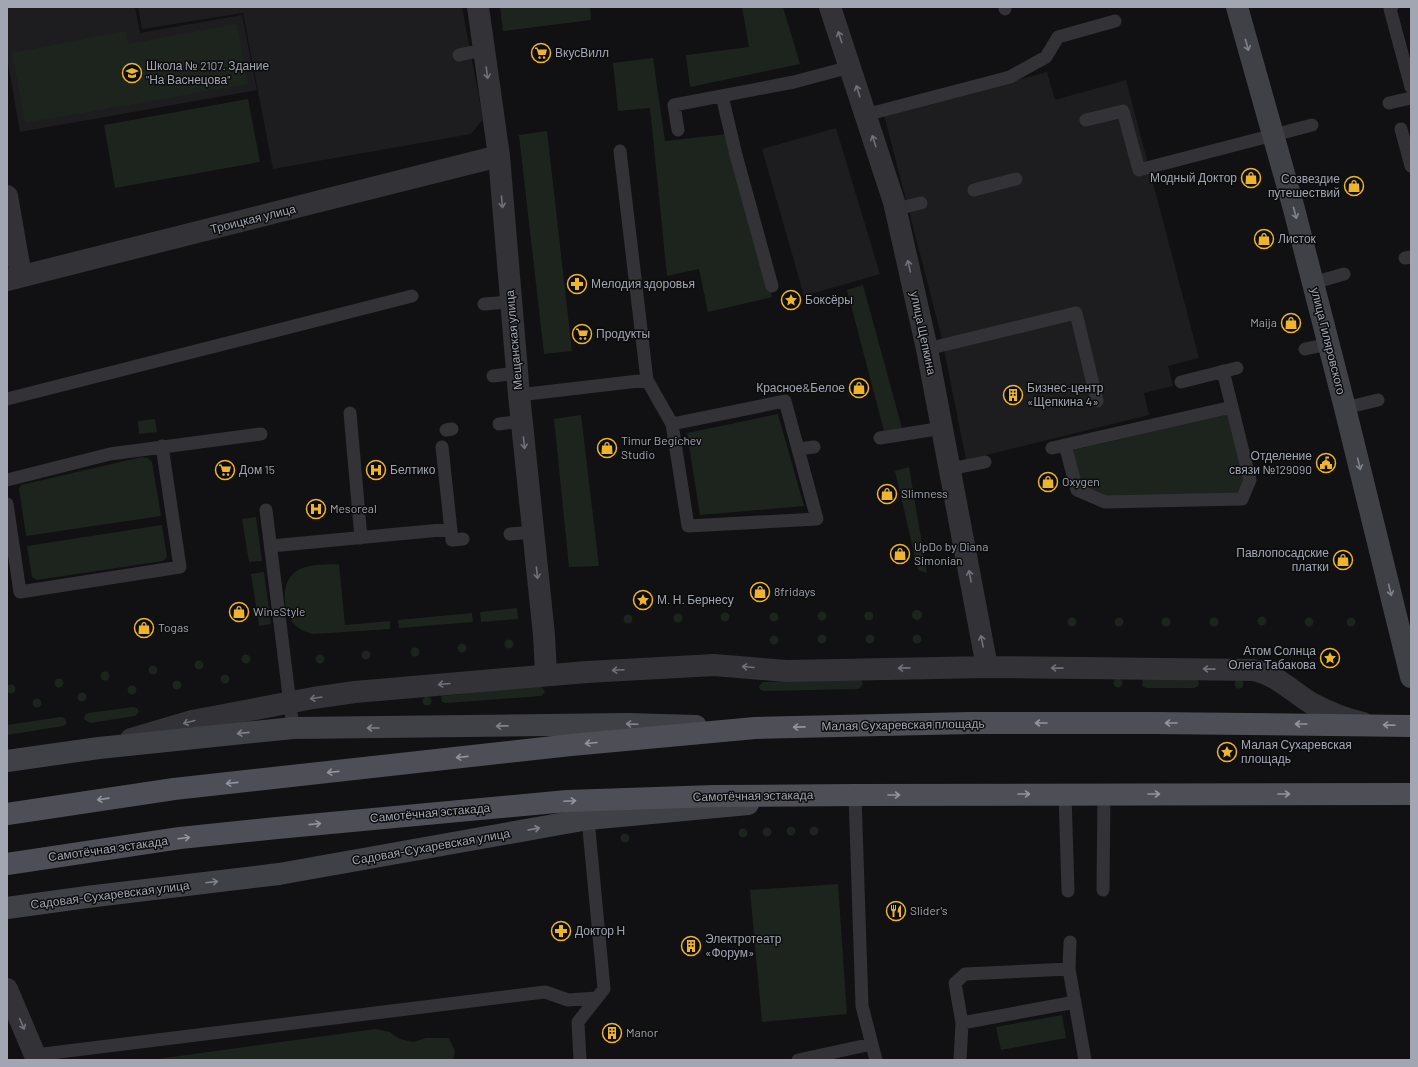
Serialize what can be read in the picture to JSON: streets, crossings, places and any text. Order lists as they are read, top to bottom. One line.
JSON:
{"streets":{"main road":["улица Гиляровского","Малая Сухаревская площадь","Самотёчная эстакада","Садовая-Сухаревская улица"],"street":["Троицкая улица","улица Щепкина","Мещанская улица"]},"crossings":[["Троицкая улица","Мещанская улица"],["Самотёчная эстакада","Садовая-Сухаревская улица"]],"one_way":["улица Щепкина","Мещанская улица","улица Гиляровского"],"places":{"supermarket":["ВкусВилл","Продукты","Дом 15"],"school or university":["Школа № 2107. Здание \"На Васнецова\""],"shop":["Модный Доктор","Созвездие путешествий","Листок","Maija","Красное&Белое","Timur Begichev Studio","Oxygen","Slimness","UpDo by Diana Simonian","Павлопосадские платки","8fridays","WineStyle","Togas"],"pharmacy":["Мелодия здоровья","Доктор Н"],"place":["Боксёры","М. Н. Бернесу","Атом Солнца Олега Табакова","Малая Сухаревская площадь"],"building":["Бизнес-центр «Щепкина 4»","Электротеатр «Форум»","Manor"],"public building":["Отделение связи №129090"],"hospital":["Белтико","Mesoreal"],"restaurant":["Slider's"]}}
